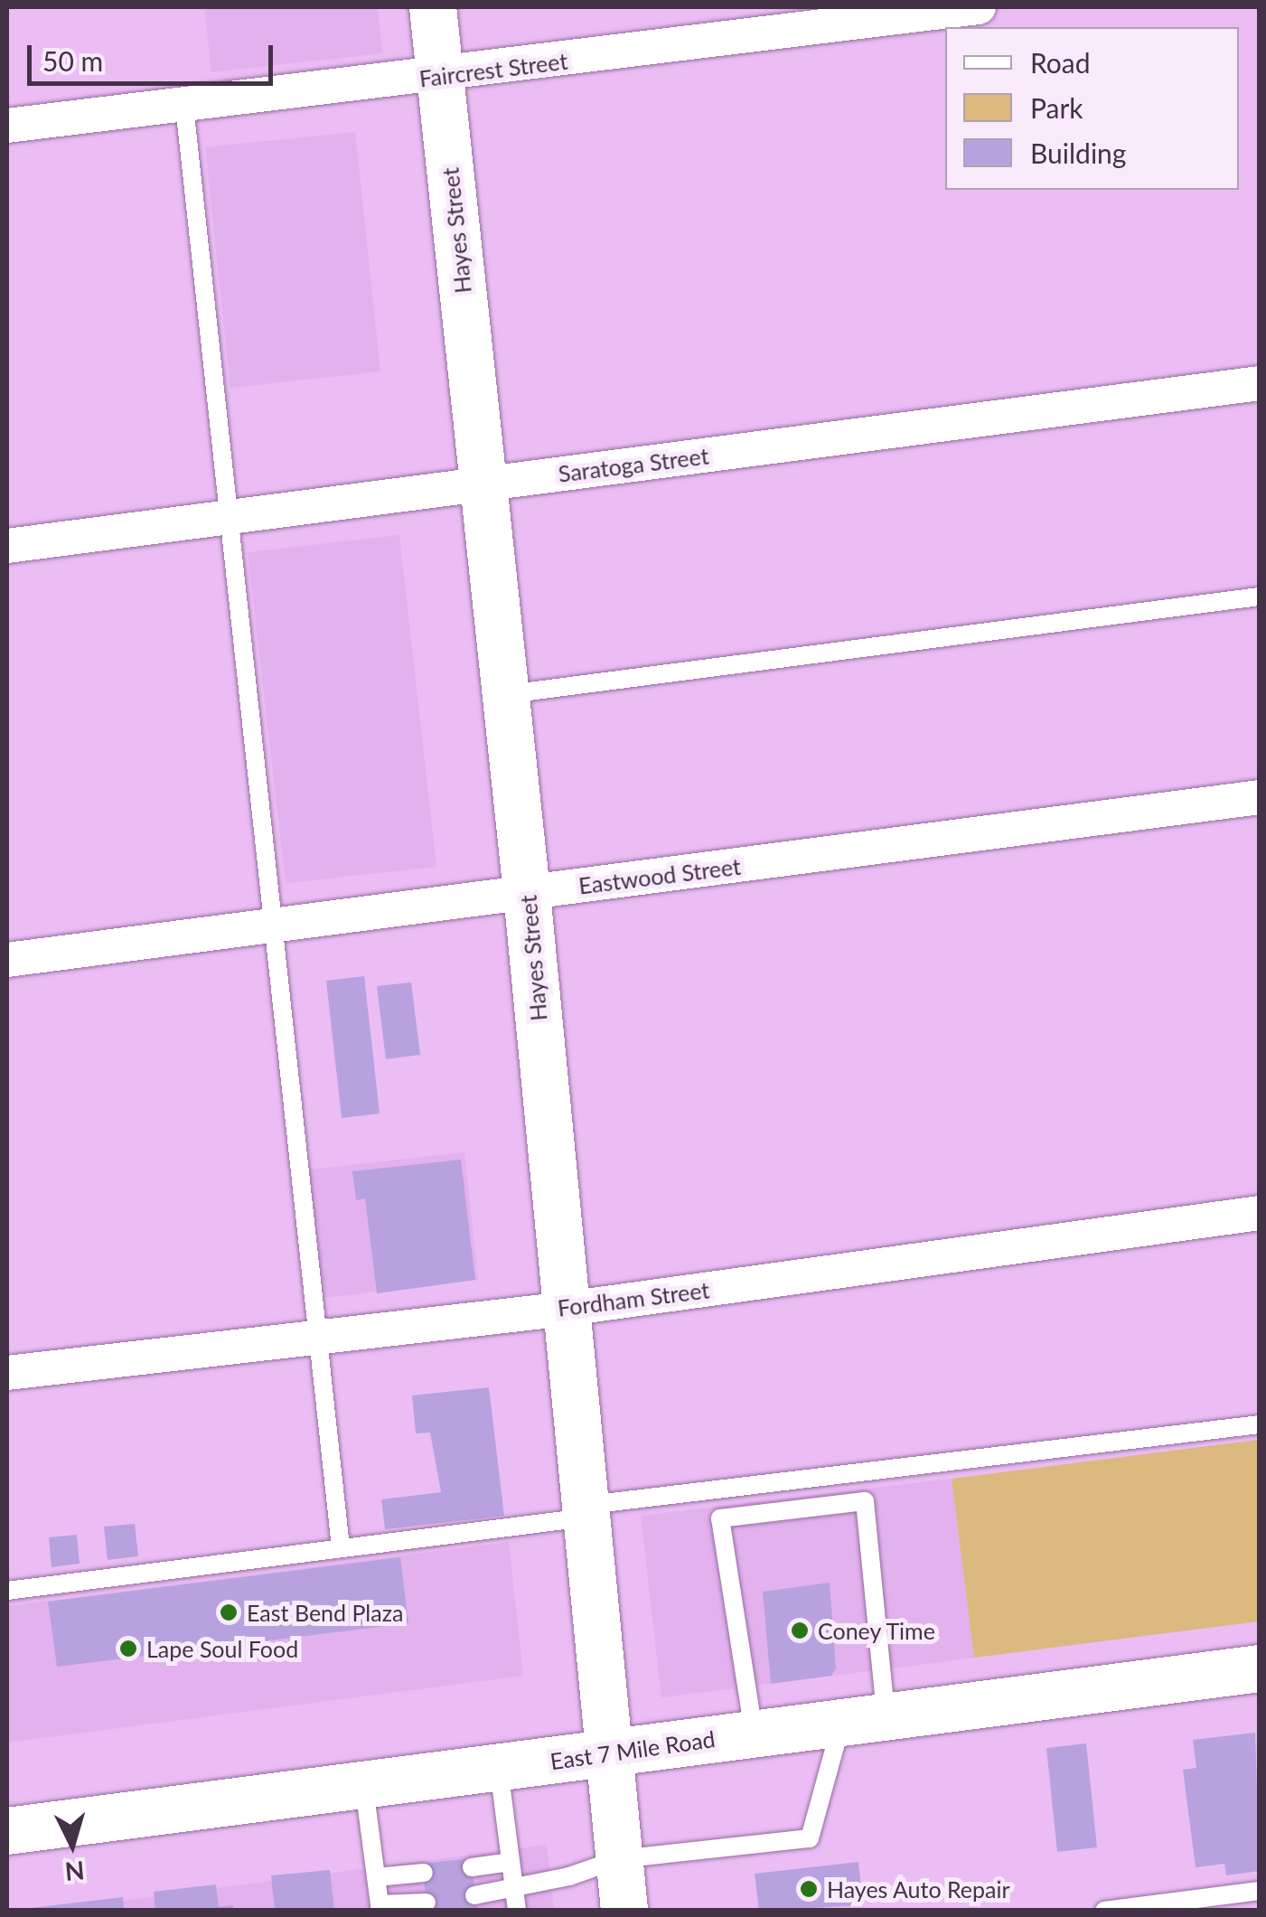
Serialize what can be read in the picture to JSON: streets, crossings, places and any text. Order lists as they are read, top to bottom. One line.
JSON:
{"streets":{"street":["Faircrest Street","Hayes Street","Saratoga Street","Eastwood Street","Fordham Street","East 7 Mile Road"]},"crossings":[["Faircrest Street","Hayes Street"],["Hayes Street","Saratoga Street"],["Hayes Street","Eastwood Street"],["Hayes Street","Fordham Street"],["Hayes Street","East 7 Mile Road"]],"places":["East Bend Plaza","Coney Time","Lape Soul Food","Hayes Auto Repair"],"legend":["Road","Park","Building"],"scale_bar":"50 m","north":"bottom"}
